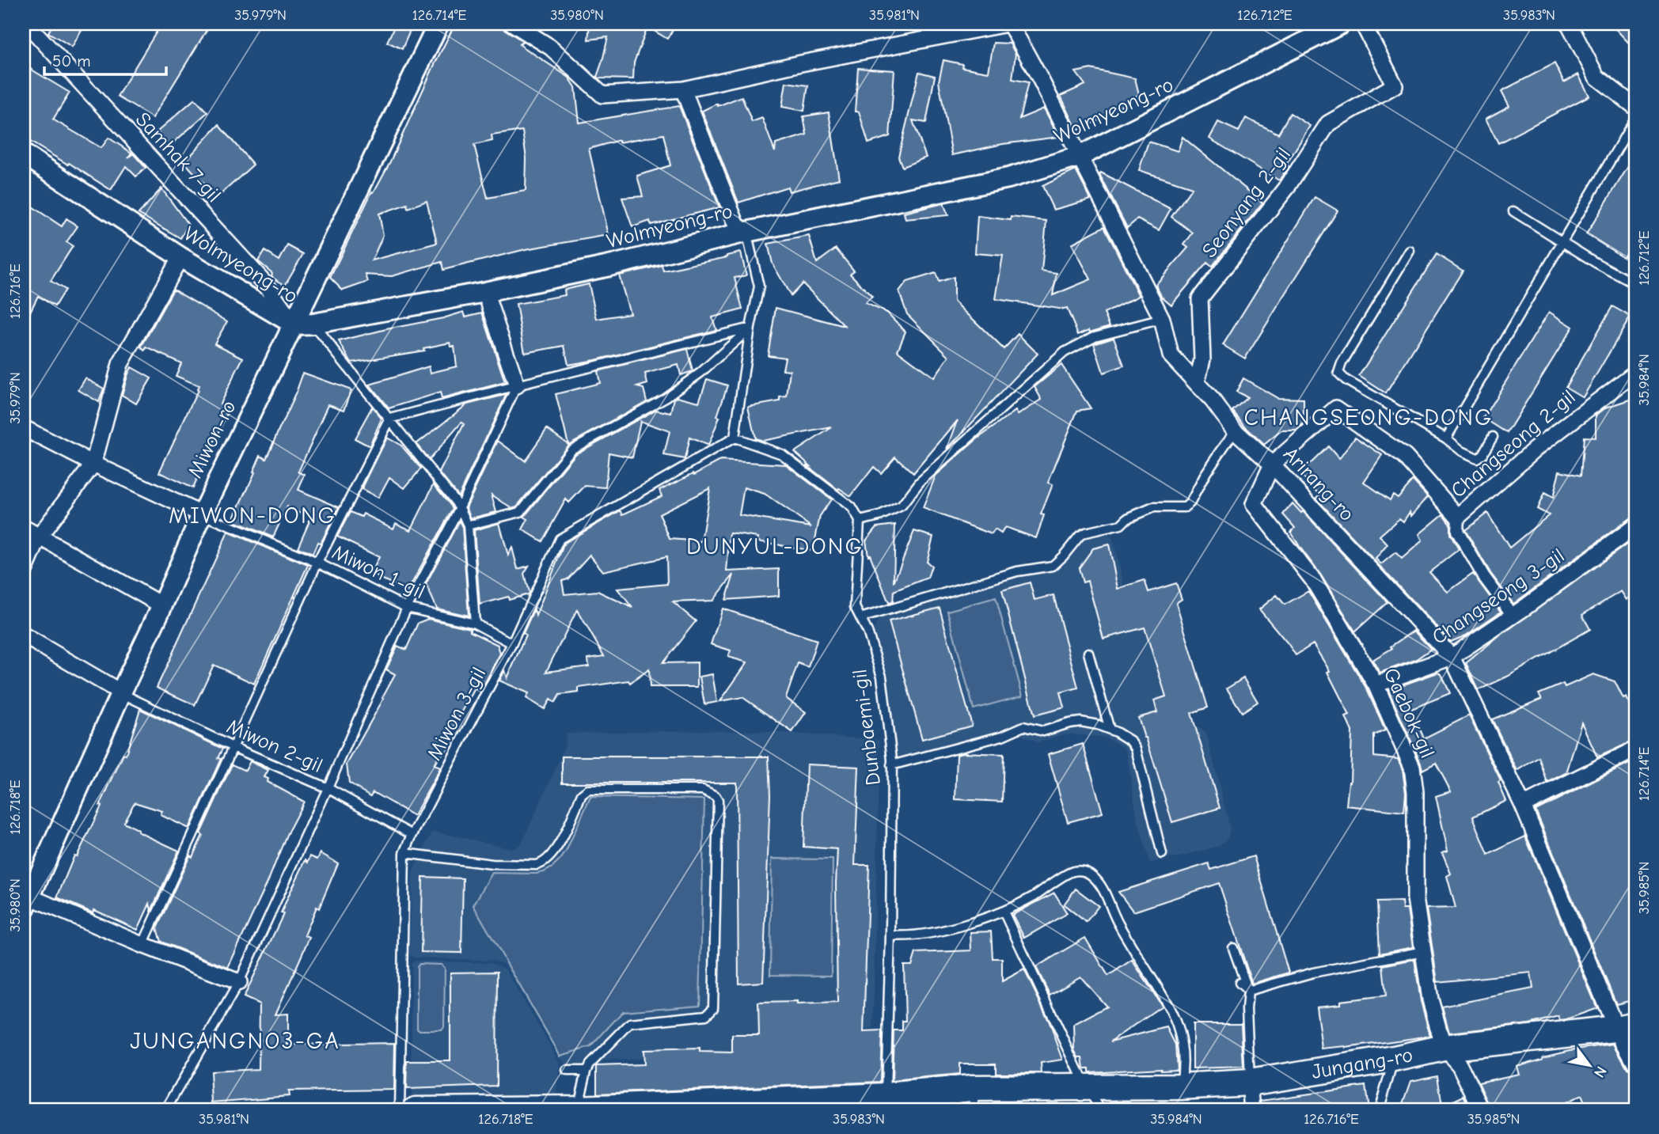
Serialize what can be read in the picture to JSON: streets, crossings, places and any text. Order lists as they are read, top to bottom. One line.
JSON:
{"streets":{"main road":["Jungang-ro"],"street":["Wolmyeong-ro","Samhak 7-gil","Seonyang 2-gil","Miwon-ro","Changseong 2-gil","Arirang-ro","Changseong 3-gil","Gaebok-gil"],"lane":["Miwon 1-gil","Miwon 3-gil","Dunbaemi-gil","Miwon 2-gil"]},"crossings":[["Wolmyeong-ro","Samhak 7-gil"],["Wolmyeong-ro","Miwon-ro"],["Wolmyeong-ro","Arirang-ro"],["Samhak 7-gil","Miwon-ro"],["Seonyang 2-gil","Arirang-ro"],["Miwon-ro","Miwon 1-gil"],["Miwon-ro","Miwon 2-gil"],["Changseong 2-gil","Arirang-ro"],["Changseong 2-gil","Gaebok-gil"],["Arirang-ro","Changseong 3-gil"],["Arirang-ro","Gaebok-gil"],["Arirang-ro","Jungang-ro"],["Miwon 1-gil","Miwon 3-gil"],["Changseong 3-gil","Gaebok-gil"],["Gaebok-gil","Jungang-ro"],["Miwon 3-gil","Miwon 2-gil"],["Dunbaemi-gil","Jungang-ro"]],"districts":["CHANGSEONG-DONG","MIWON-DONG","DUNYUL-DONG","JUNGANGNO3-GA"],"scale_bar":"50 m","north":"bottom right","coordinates":["35.979°N","126.714°E","35.980°N","35.981°N","126.712°E","35.983°N","126.716°E","35.984°N","126.718°E","35.985°N"]}
